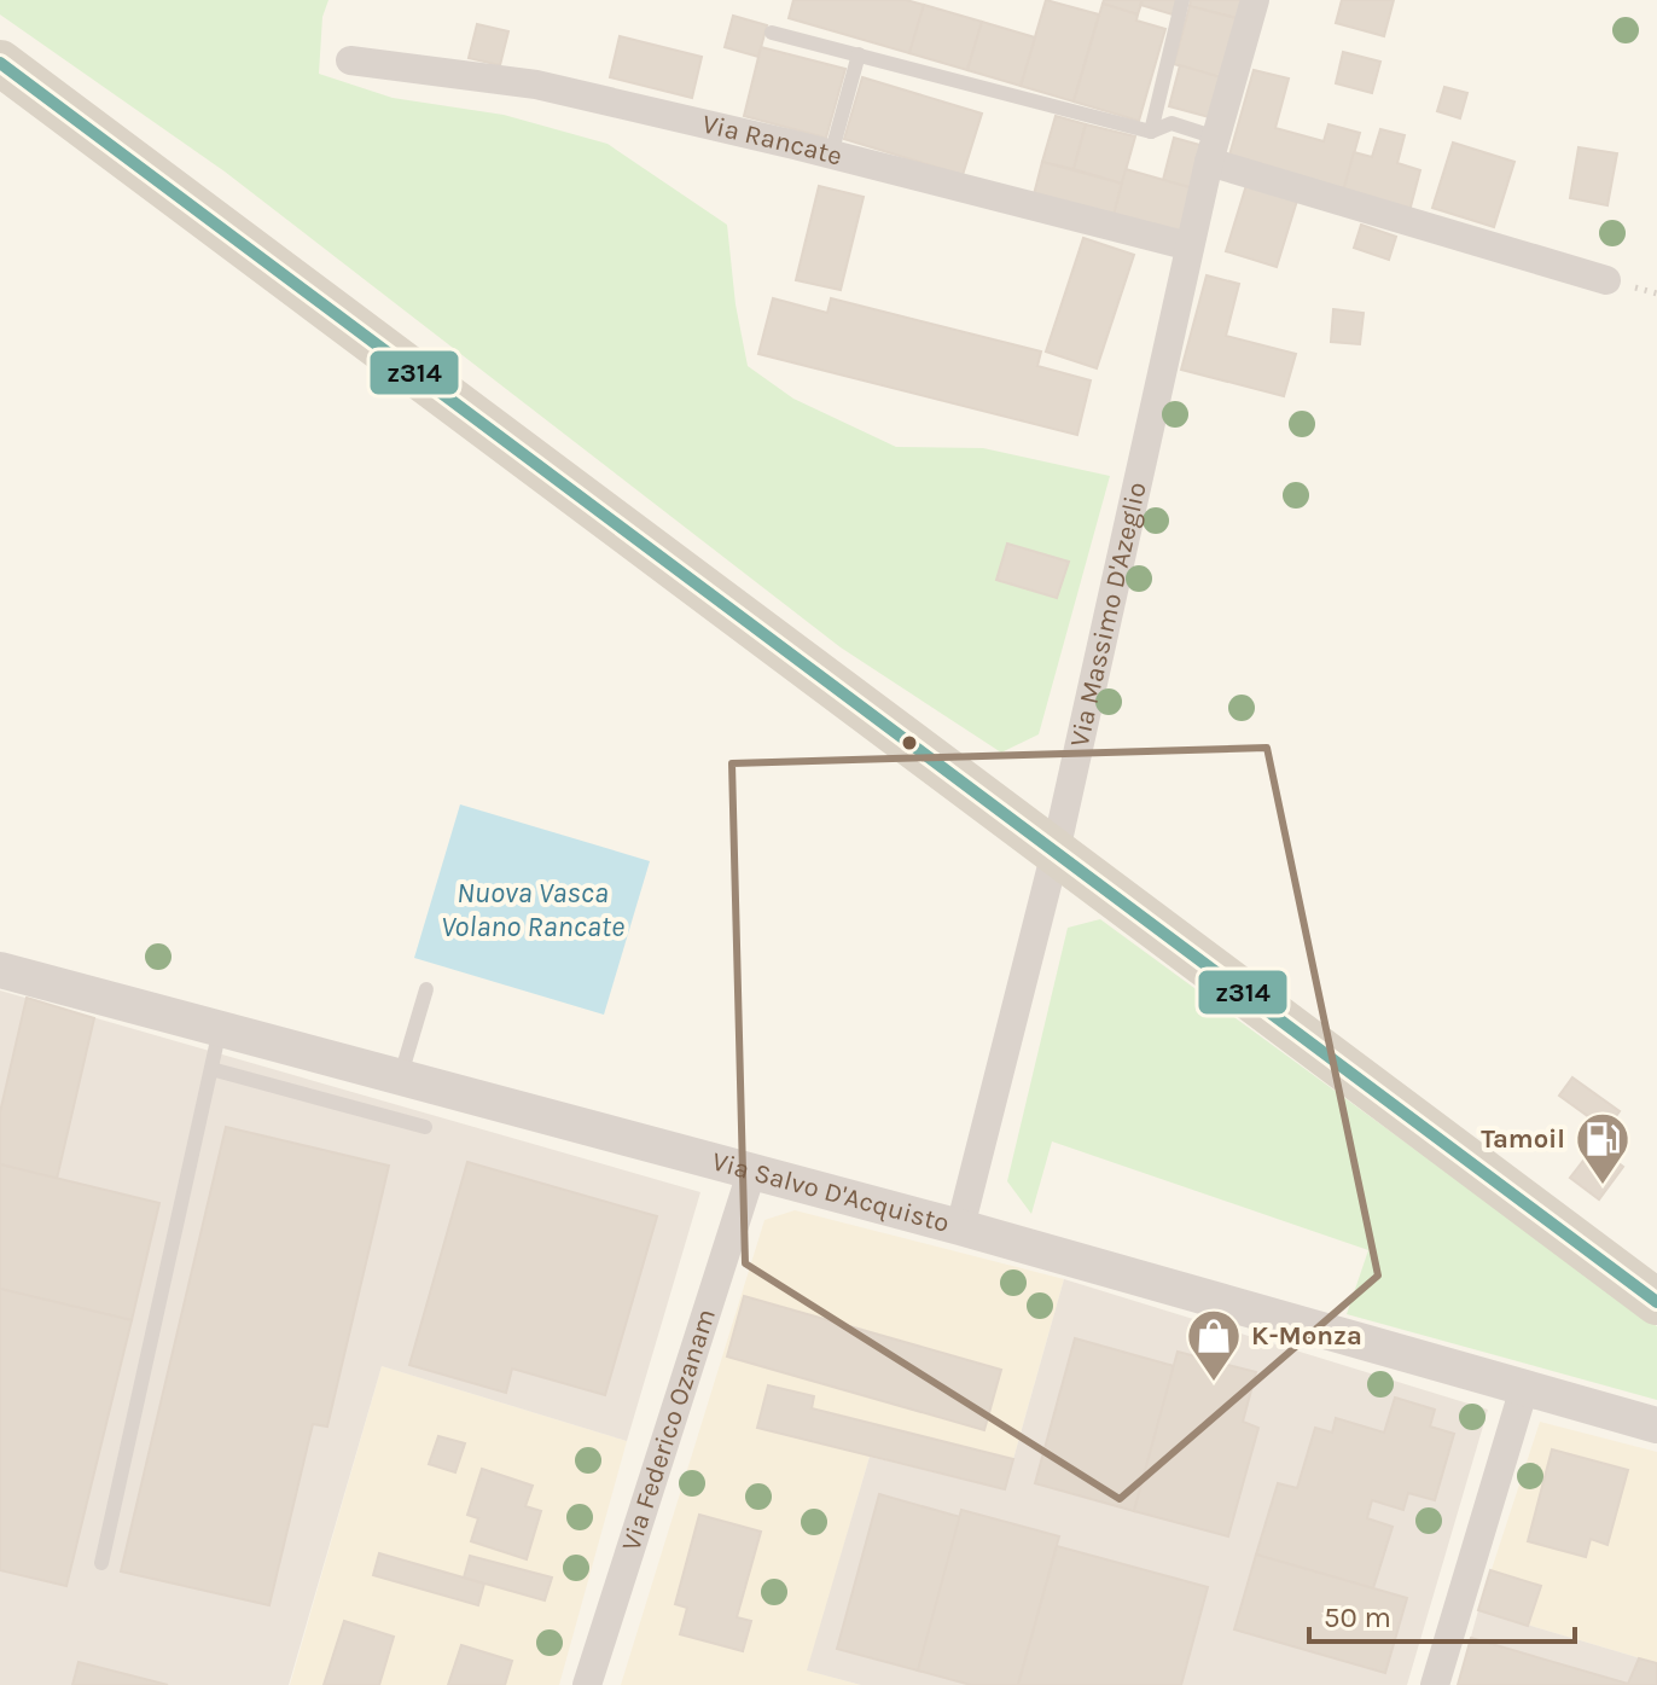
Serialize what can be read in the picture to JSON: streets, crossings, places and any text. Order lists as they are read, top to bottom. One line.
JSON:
{"streets":{"street":["Via Rancate","Via Massimo D'Azeglio","Via Salvo D'Acquisto","Via Federico Ozanam"]},"crossings":[["Via Rancate","Via Massimo D'Azeglio"],["Via Massimo D'Azeglio","Via Salvo D'Acquisto"],["Via Salvo D'Acquisto","Via Federico Ozanam"]],"water":["Nuova Vasca Volano Rancate"],"places":{"fuel station":["Tamoil"],"shop":["K-Monza"]},"lines":["transit line z314"],"scale_bar":"50 m"}
